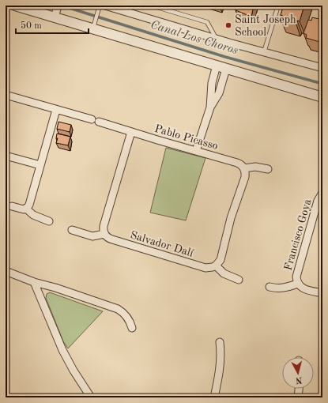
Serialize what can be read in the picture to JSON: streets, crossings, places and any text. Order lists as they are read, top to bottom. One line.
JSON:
{"streets":{"street":["Pablo Picasso","Francisco Goya","Salvador Dalí"]},"water":["Canal Los Choros"],"places":["Saint Joseph School"],"scale_bar":"50 m","north":"bottom"}
